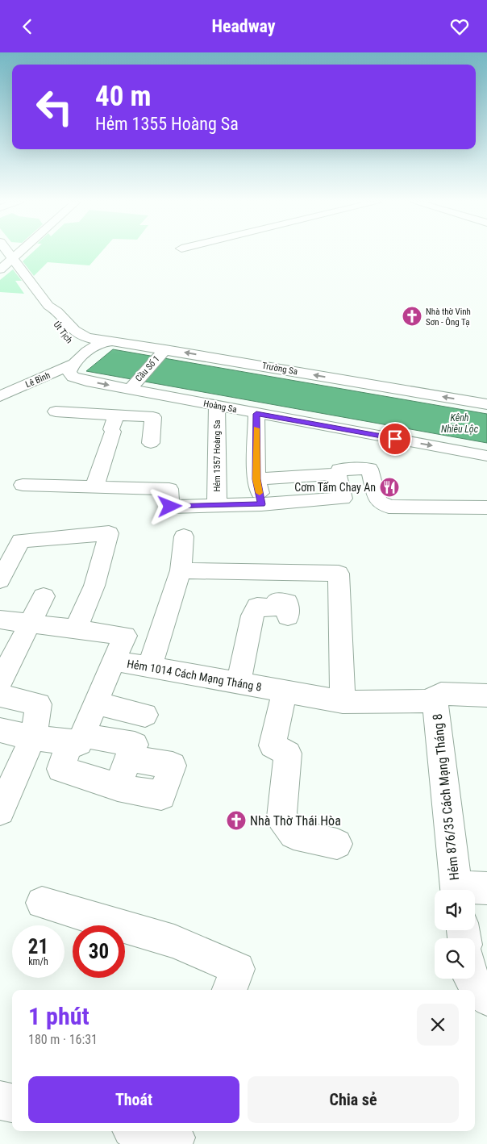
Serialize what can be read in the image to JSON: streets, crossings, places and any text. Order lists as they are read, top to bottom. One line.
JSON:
{"streets":{"street":["Út Tịch","Cầu Số 1","Trường Sa","Lê Bình","Hoàng Sa","Hẻm 1357 Hoàng Sa","Hẻm 1014 Cách Mạng Tháng 8","Hẻm 876/35 Cách Mạng Tháng 8"]},"crossings":[["Út Tịch","Trường Sa"],["Út Tịch","Hoàng Sa"],["Cầu Số 1","Trường Sa"],["Cầu Số 1","Hoàng Sa"],["Trường Sa","Hoàng Sa"],["Lê Bình","Hoàng Sa"],["Hoàng Sa","Hẻm 1357 Hoàng Sa"],["Hẻm 1014 Cách Mạng Tháng 8","Hẻm 876/35 Cách Mạng Tháng 8"]],"water":["Kênh Nhiêu Lộc"],"places":{"church":["Nhà thờ Vinh Sơn - Ông Tạ","Nhà Thờ Thái Hòa"],"restaurant":["Cơm Tấm Chay An"]},"page":{"header":"Headway","turn":["40 m","Hẻm 1355 Hoàng Sa"],"speed":"21 km/h","limit":"30","heading":["1 phút","180 m · 16:31"],"buttons":["Thoát","Chia sẻ"]}}
